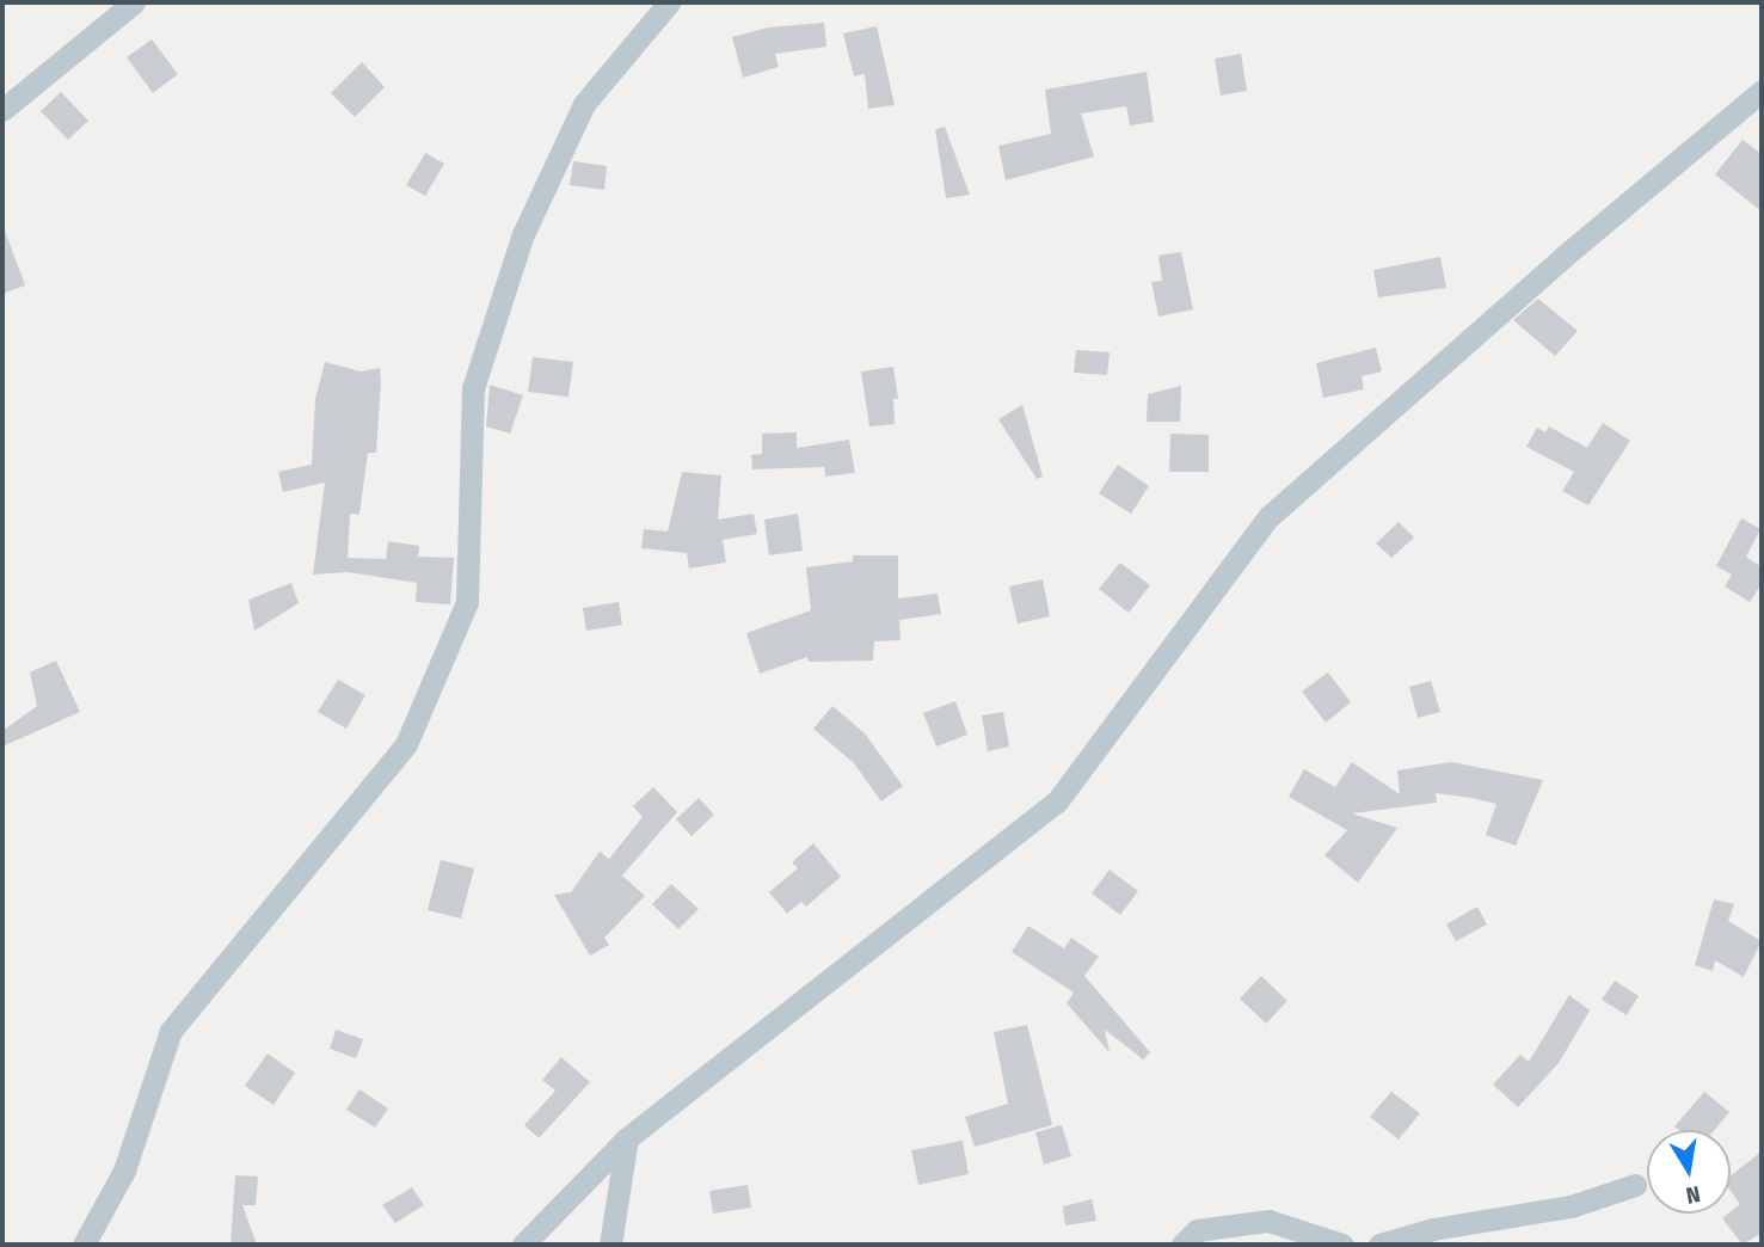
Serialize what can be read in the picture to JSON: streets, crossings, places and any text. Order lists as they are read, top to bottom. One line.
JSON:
{"north":"bottom"}
